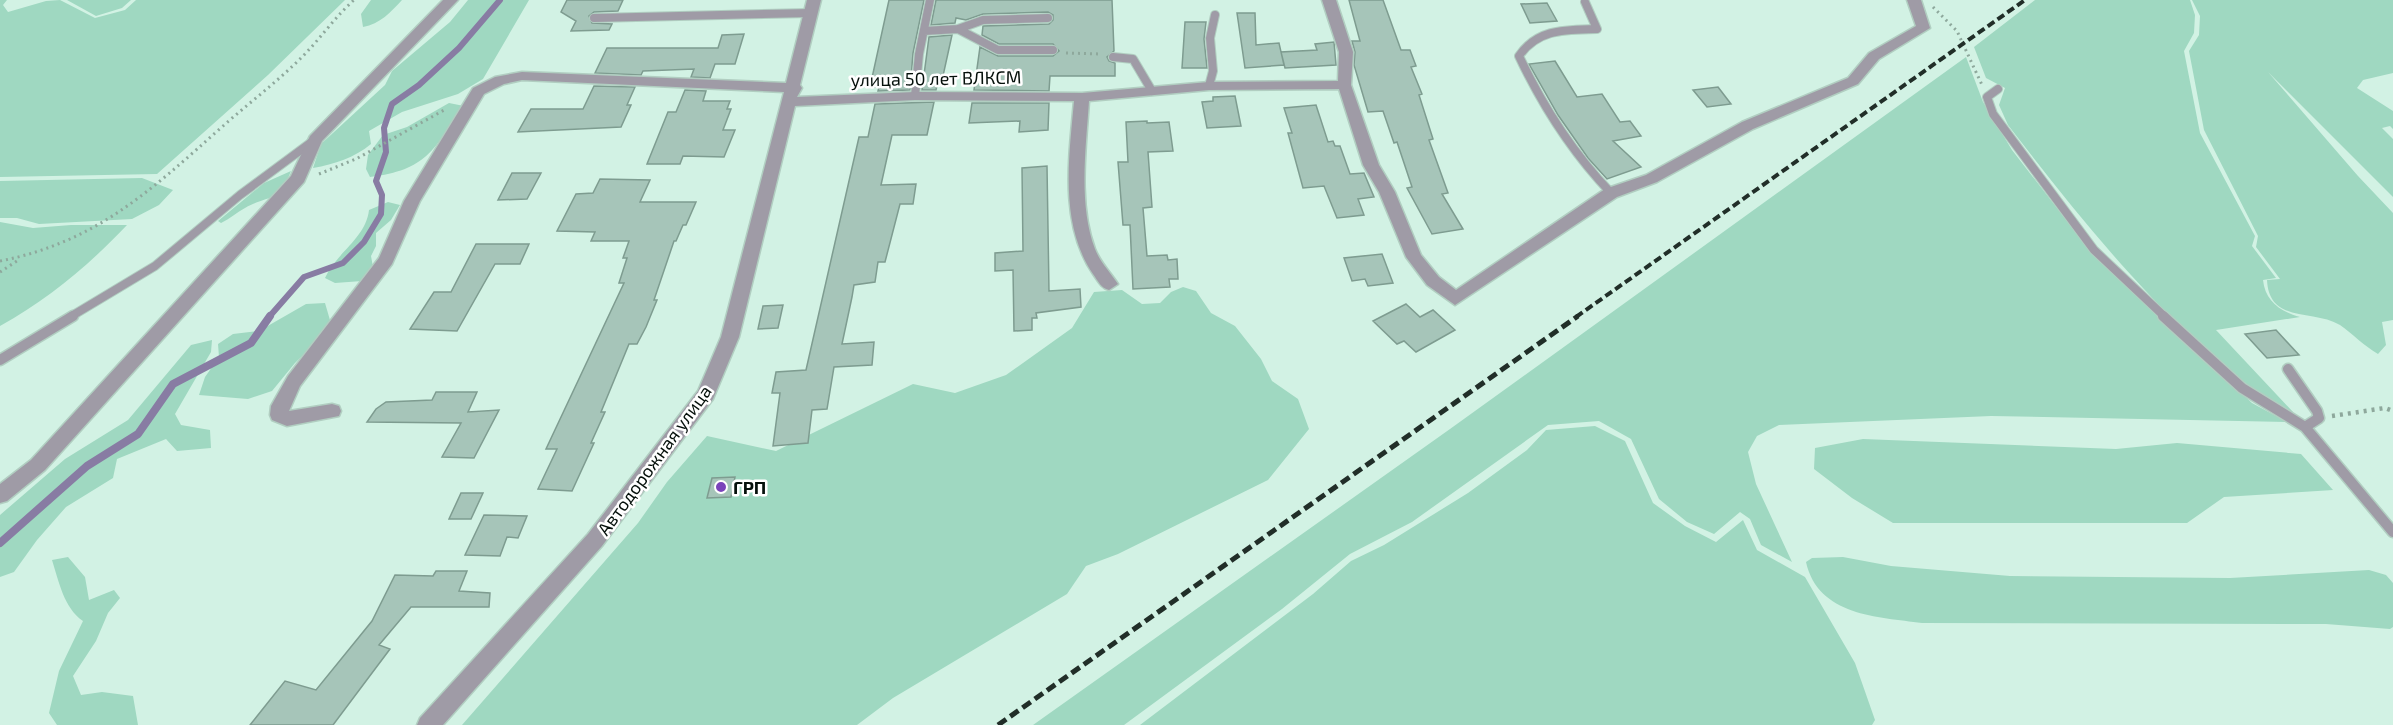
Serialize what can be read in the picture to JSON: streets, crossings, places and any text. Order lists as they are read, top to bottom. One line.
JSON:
{"streets":{"street":["улица 50 лет ВЛКСМ","Автодорожная улица"]},"crossings":[["улица 50 лет ВЛКСМ","Автодорожная улица"]],"places":["ГРП"]}
